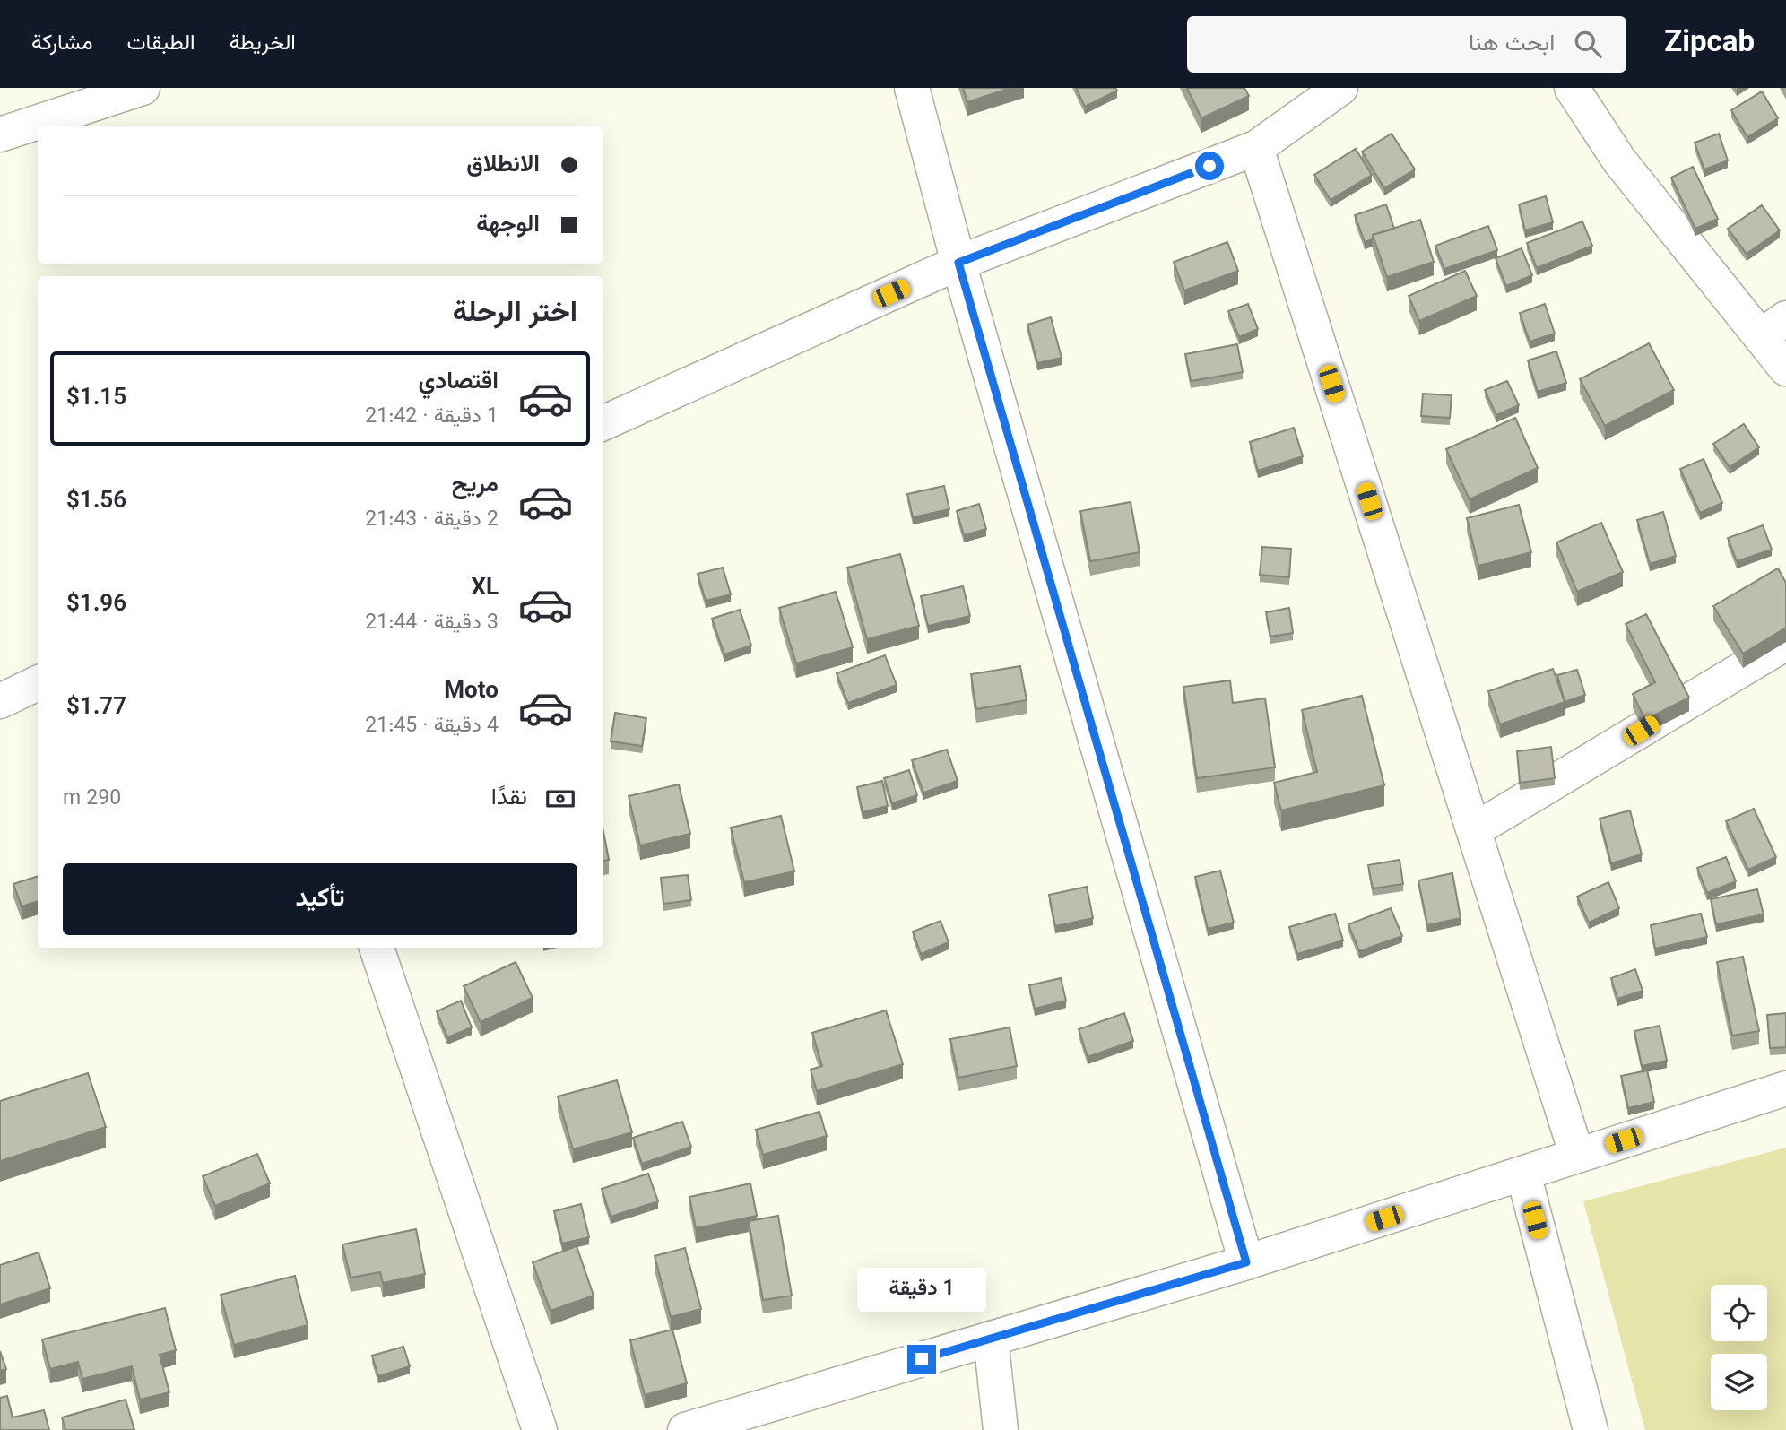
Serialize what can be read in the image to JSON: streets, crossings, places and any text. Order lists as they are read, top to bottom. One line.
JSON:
{"page":{"header":"Zipcab","search":"ابحث هنا","nav":["الخريطة","الطبقات","مشاركة"],"banner":["الانطلاق","الوجهة"],"heading":"اختر الرحلة","list":[{"name":"اقتصادي","note":"1 دقيقة · 21:42","value":"$1.15"},{"name":"مريح","note":"2 دقيقة · 21:43","value":"$1.56"},{"name":"XL","note":"3 دقيقة · 21:44","value":"$1.96"},{"name":"Moto","note":"4 دقيقة · 21:45","value":"$1.77"}],"pay":["نقدًا","290 m"],"buttons":"تأكيد","bubble":"1 دقيقة"}}
